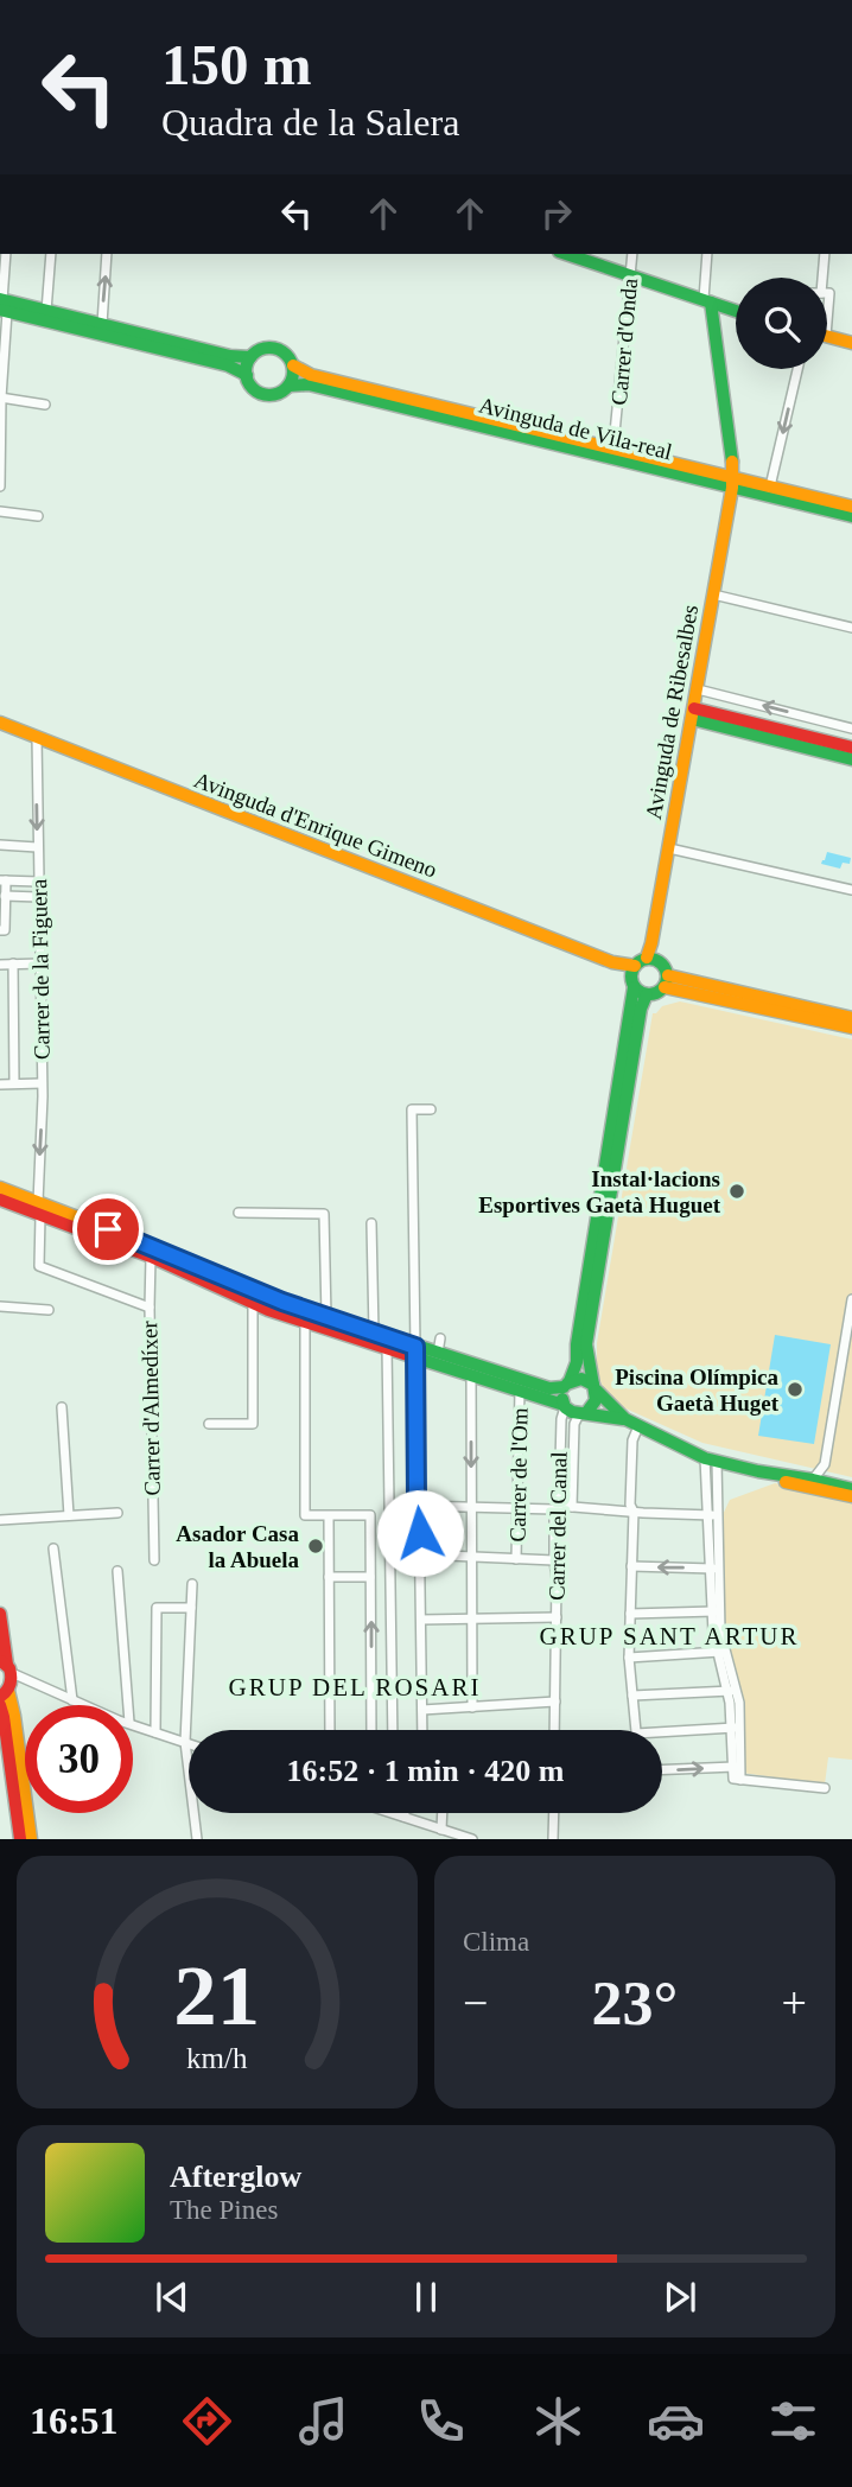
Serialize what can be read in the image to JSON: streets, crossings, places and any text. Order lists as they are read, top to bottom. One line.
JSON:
{"streets":{"street":["Carrer d'Onda","Avinguda de Vila-real","Avinguda de Ribesalbes","Avinguda d'Enrique Gimeno","Carrer de la Figuera","Carrer d'Almedíxer","Carrer de l'Om","Carrer del Canal"]},"crossings":[["Avinguda de Vila-real","Avinguda de Ribesalbes"],["Avinguda de Ribesalbes","Avinguda d'Enrique Gimeno"],["Avinguda d'Enrique Gimeno","Carrer de la Figuera"],["Carrer de la Figuera","Carrer d'Almedíxer"]],"one_way":["Carrer de la Figuera"],"districts":["GRUP SANT ARTUR","GRUP DEL ROSARI"],"places":["Instal·lacions Esportives Gaetà Huguet","Piscina Olímpica Gaetà Huget","Asador Casa la Abuela"],"page":{"turn":["150 m","Quadra de la Salera"],"limit":"30","trip":"16:52 · 1 min · 420 m","tile":"Clima","heat":["−","23°","+"],"song":["Afterglow","The Pines"],"tabs":"16:51","gauge":["21","km/h"]}}
